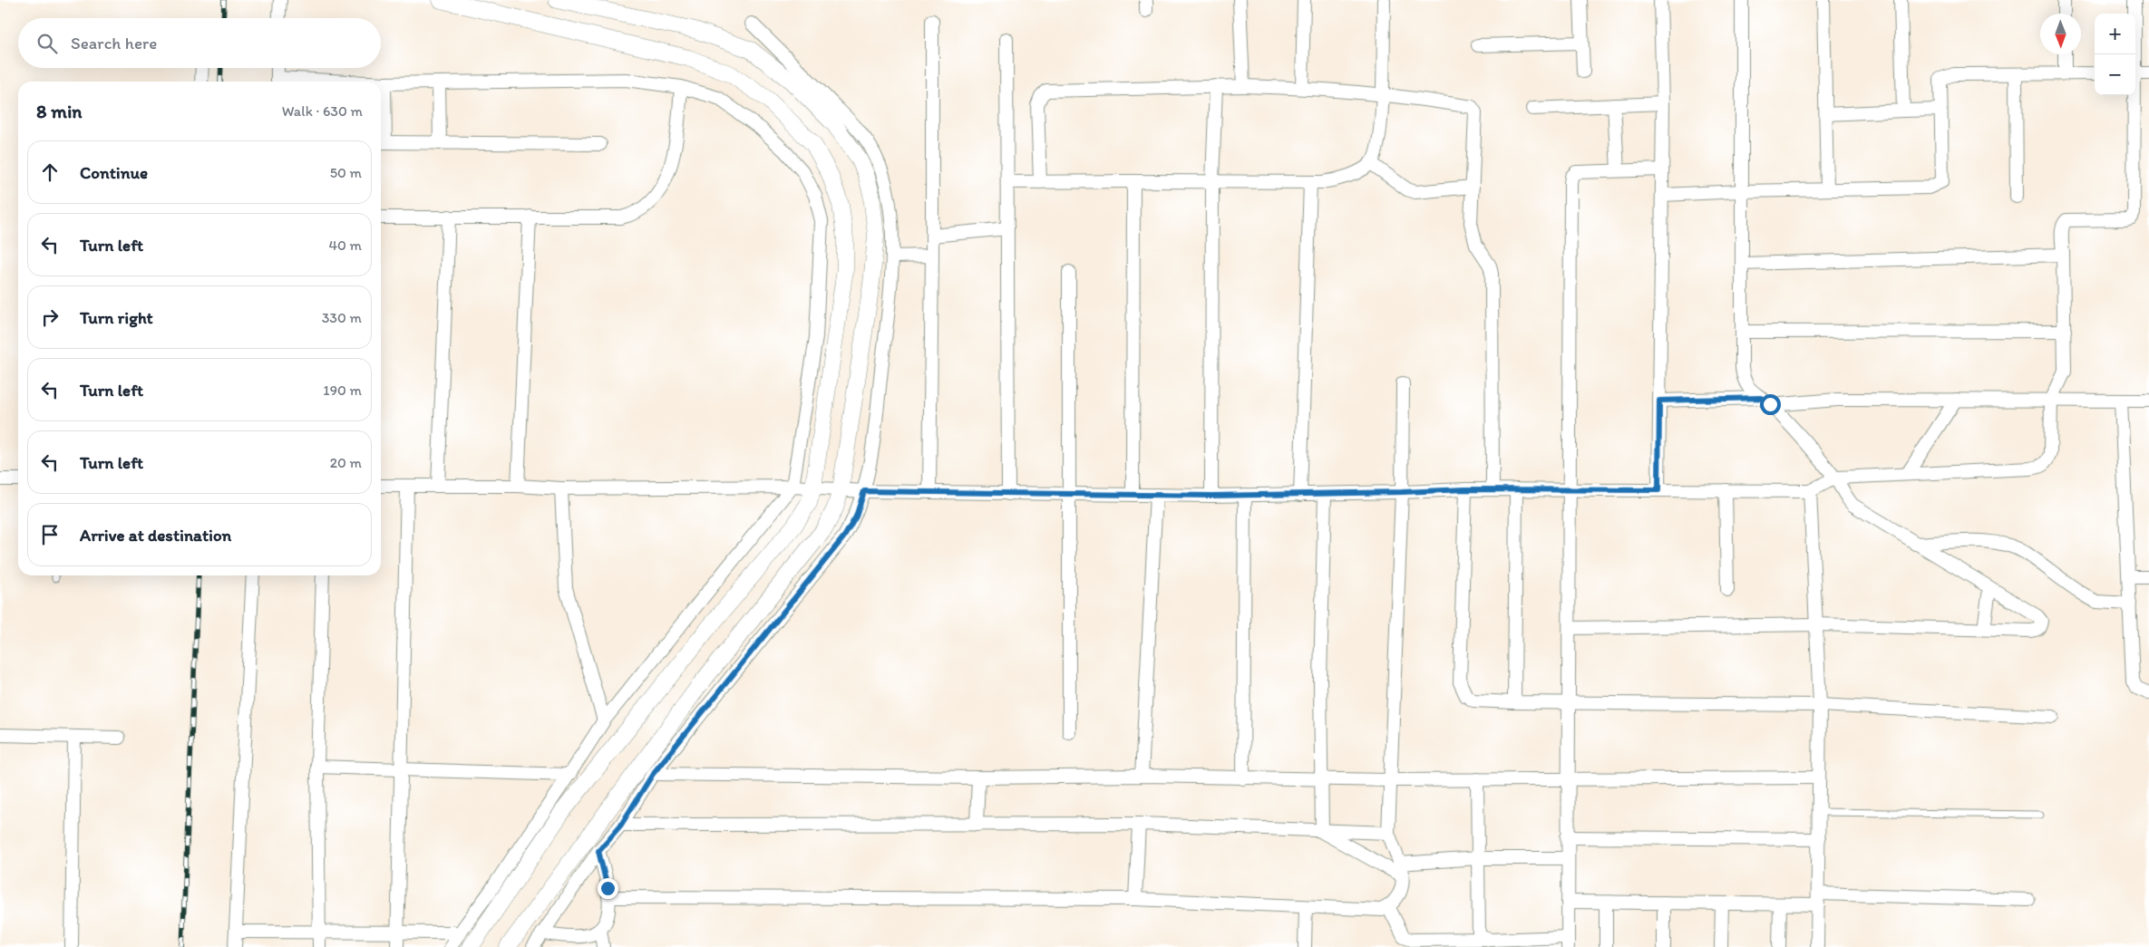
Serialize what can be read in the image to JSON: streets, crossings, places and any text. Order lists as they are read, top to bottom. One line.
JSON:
{"north":"bottom","page":{"map_buttons":["+","−"],"search":"Search here","heading":["8 min","Walk · 630 m"],"list":[["Continue","50 m"],["Turn left","40 m"],["Turn right","330 m"],["Turn left","190 m"],["Turn left","20 m"],"Arrive at destination"]}}
